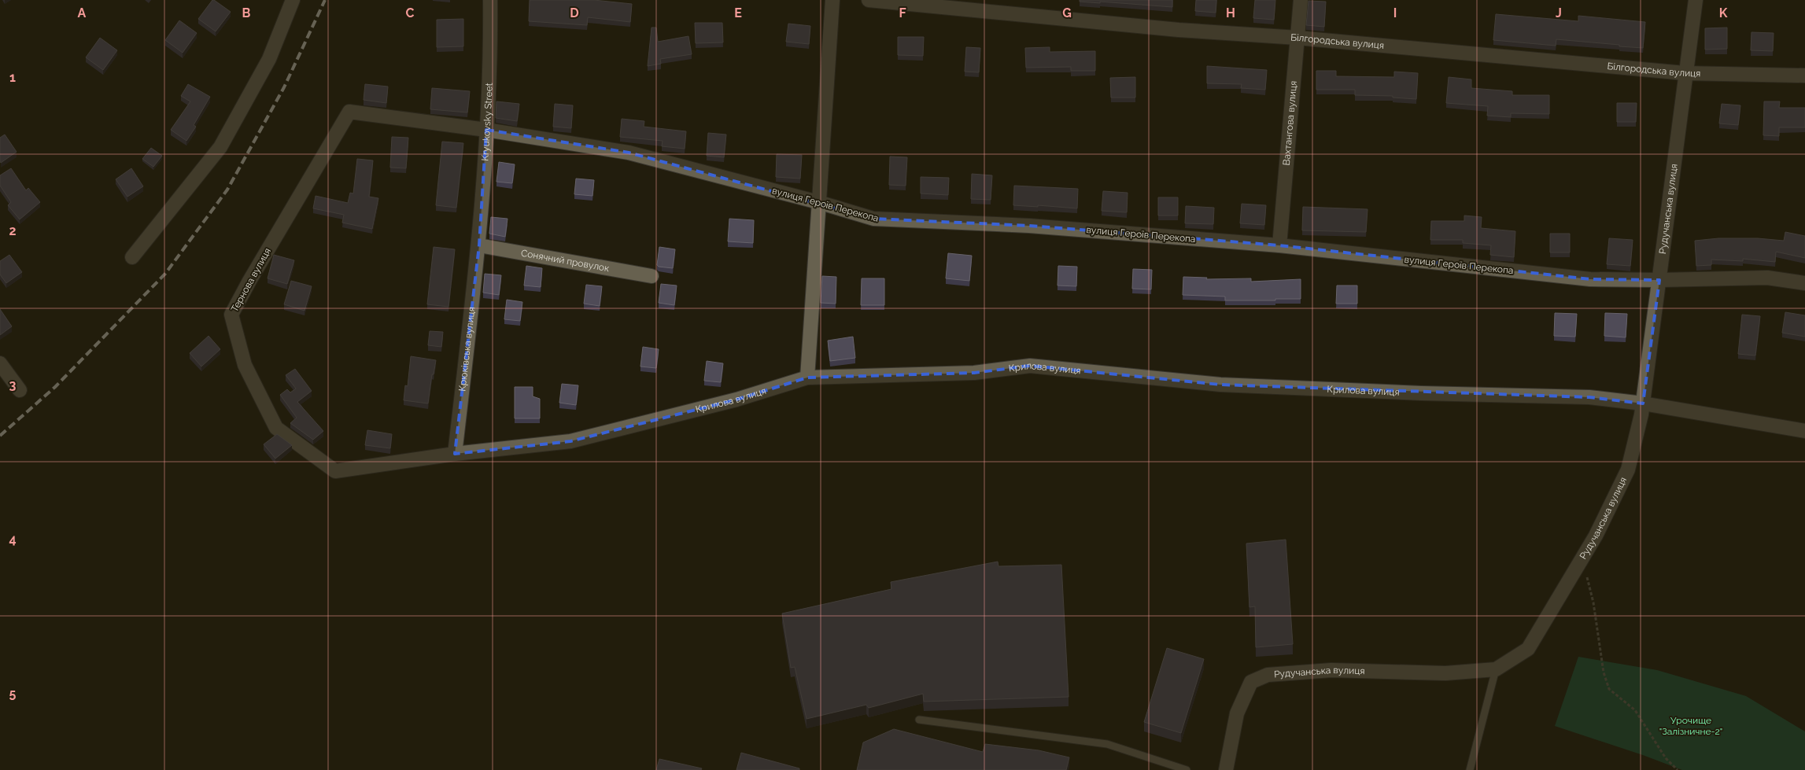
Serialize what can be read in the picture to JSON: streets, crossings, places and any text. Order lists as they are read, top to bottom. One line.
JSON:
{"streets":{"street":["Білгородська вулиця","Kryukovsky Street","Вахтангова вулиця","вулиця Героїв Перекопа","Рудучанська вулиця","Сонячний провулок","Тернова вулиця","Крюківська вулиця","Крилова вулиця"]},"crossings":[["Білгородська вулиця","Вахтангова вулиця"],["Білгородська вулиця","Рудучанська вулиця"],["Kryukovsky Street","вулиця Героїв Перекопа"],["Kryukovsky Street","Сонячний провулок"],["Kryukovsky Street","Тернова вулиця"],["Kryukovsky Street","Крюківська вулиця"],["Вахтангова вулиця","вулиця Героїв Перекопа"],["вулиця Героїв Перекопа","Рудучанська вулиця"],["вулиця Героїв Перекопа","Тернова вулиця"],["Рудучанська вулиця","Крилова вулиця"],["Сонячний провулок","Крюківська вулиця"],["Тернова вулиця","Крюківська вулиця"],["Тернова вулиця","Крилова вулиця"],["Крюківська вулиця","Крилова вулиця"]],"parks":["Урочище \"Залізничне-2\""],"grid":{"columns":["A","B","C","D","E","F","G","H","I","J","K"],"rows":["1","2","3","4","5"]}}
